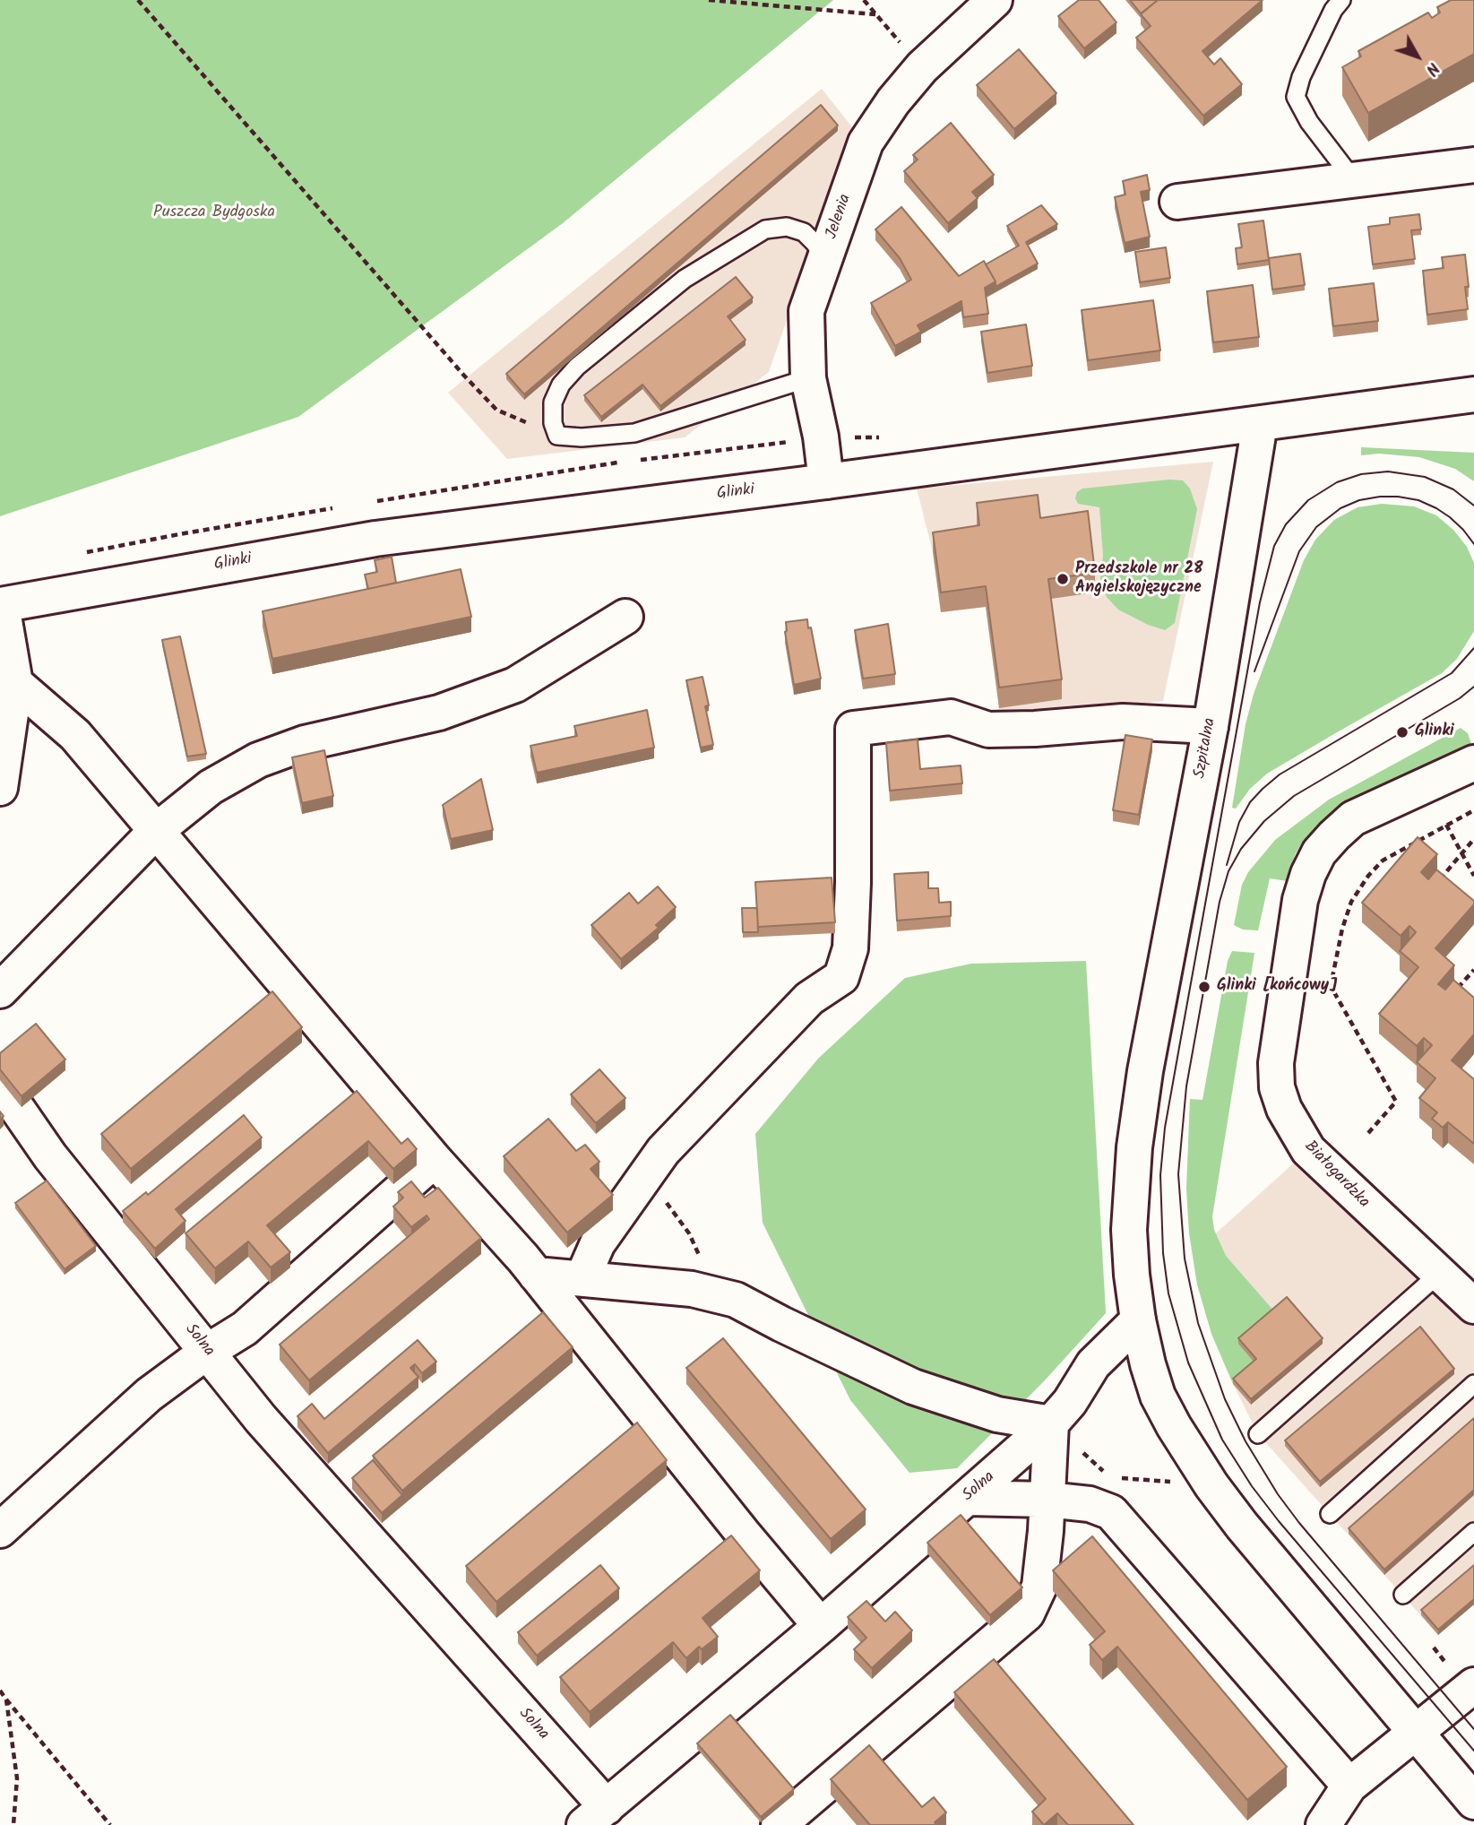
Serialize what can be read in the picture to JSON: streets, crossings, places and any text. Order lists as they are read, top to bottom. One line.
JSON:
{"streets":{"street":["Jelenia","Glinki","Szpitalna","Białogardzka","Solna"]},"crossings":[["Jelenia","Glinki"],["Glinki","Szpitalna"],["Szpitalna","Solna"]],"parks":["Puszcza Bydgoska"],"places":["Przedszkole nr 28 Angielskojęzyczne","Glinki","Glinki [końcowy]"],"north":"bottom right"}
